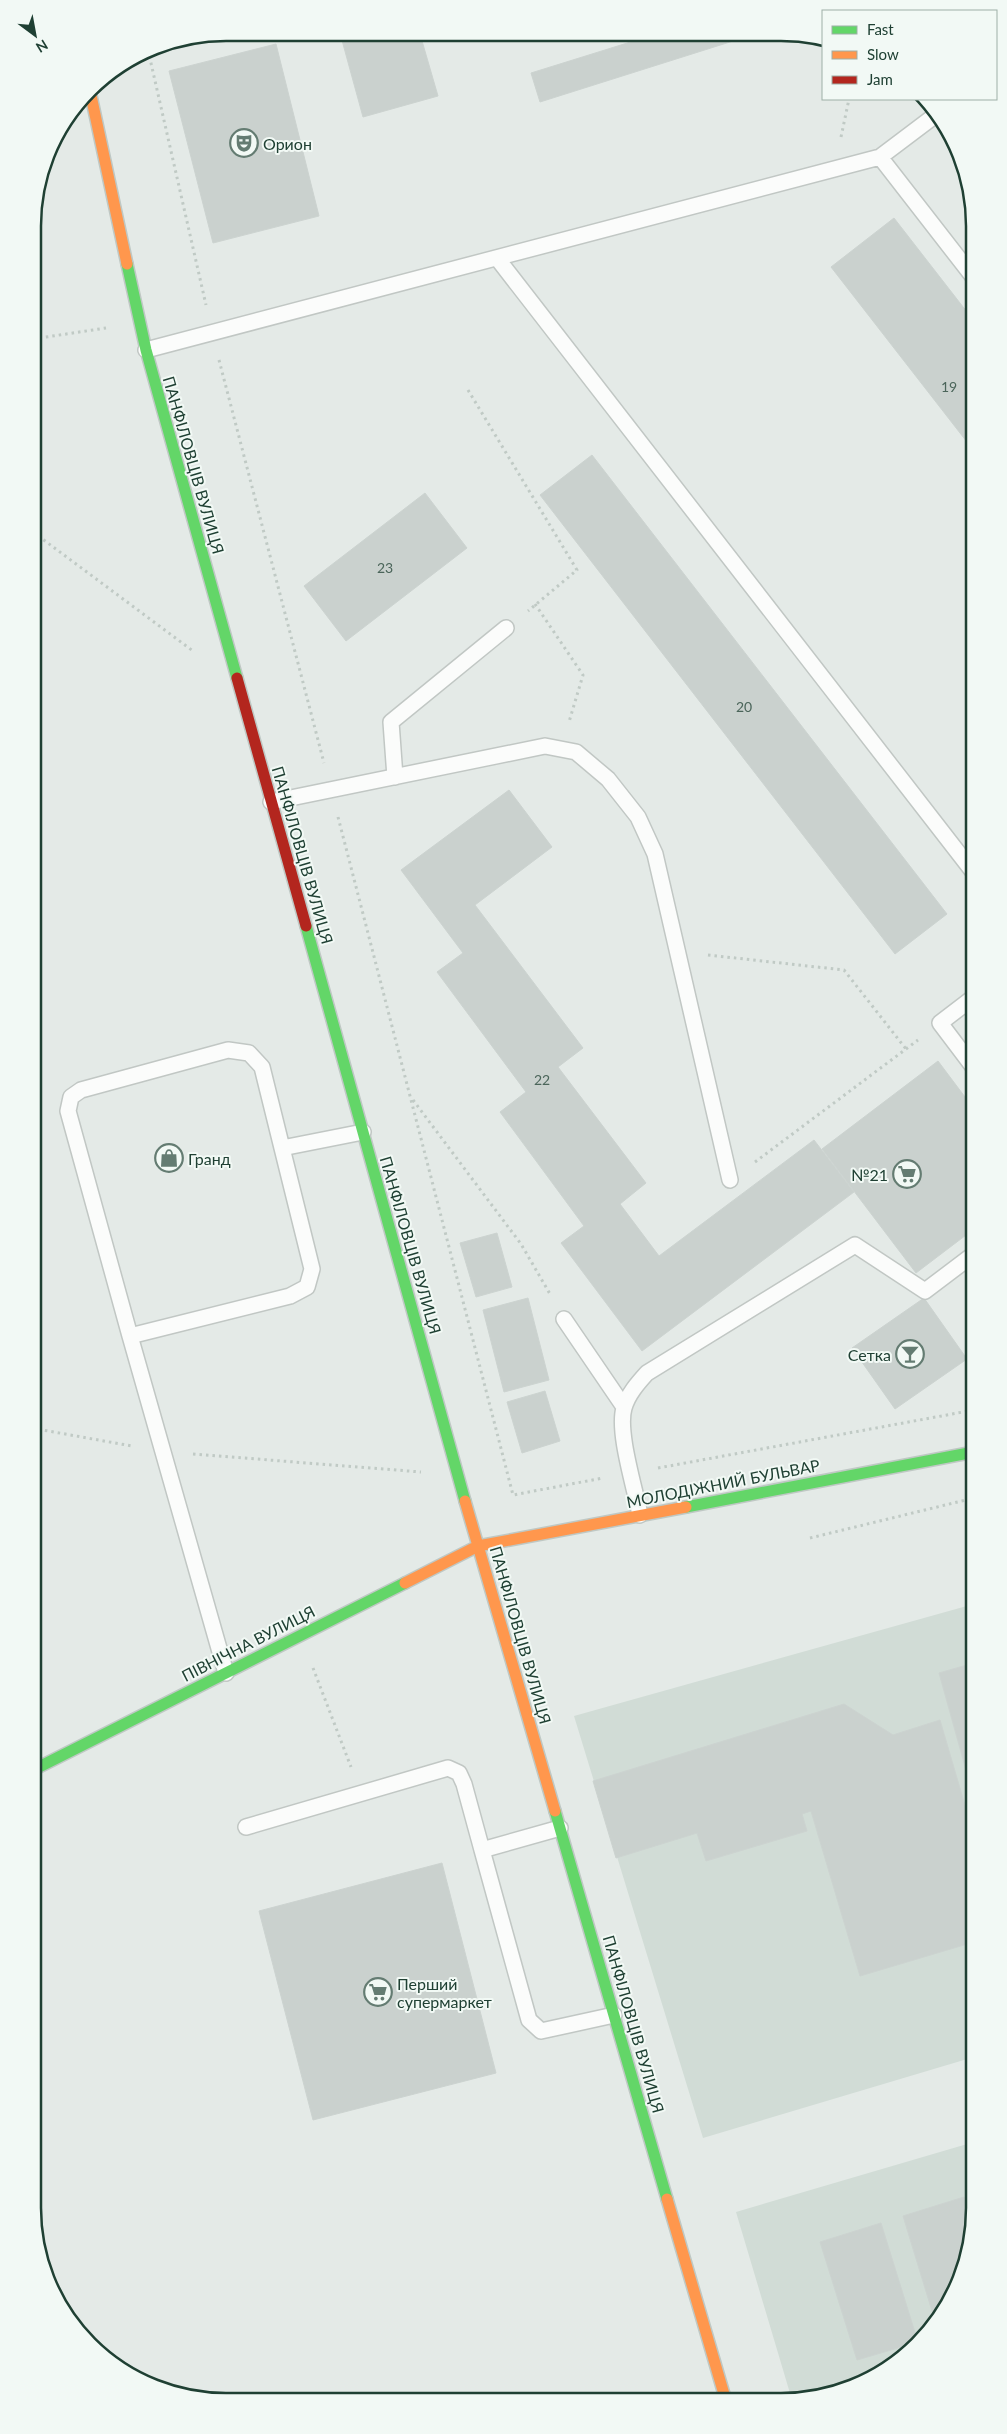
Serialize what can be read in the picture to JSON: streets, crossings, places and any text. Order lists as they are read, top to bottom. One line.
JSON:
{"streets":{"street":["ПАНФІЛОВЦІВ ВУЛИЦЯ","МОЛОДІЖНИЙ БУЛЬВАР","ПІВНІЧНА ВУЛИЦЯ"]},"crossings":[["ПАНФІЛОВЦІВ ВУЛИЦЯ","МОЛОДІЖНИЙ БУЛЬВАР"],["ПАНФІЛОВЦІВ ВУЛИЦЯ","ПІВНІЧНА ВУЛИЦЯ"],["МОЛОДІЖНИЙ БУЛЬВАР","ПІВНІЧНА ВУЛИЦЯ"]],"places":{"theatre":["Орион"],"shop":["Гранд"],"supermarket":["№21","Перший супермаркет"],"bar":["Сетка"]},"house_numbers":["19","23","20","22"],"legend":["Fast","Slow","Jam"],"north":"bottom right"}
